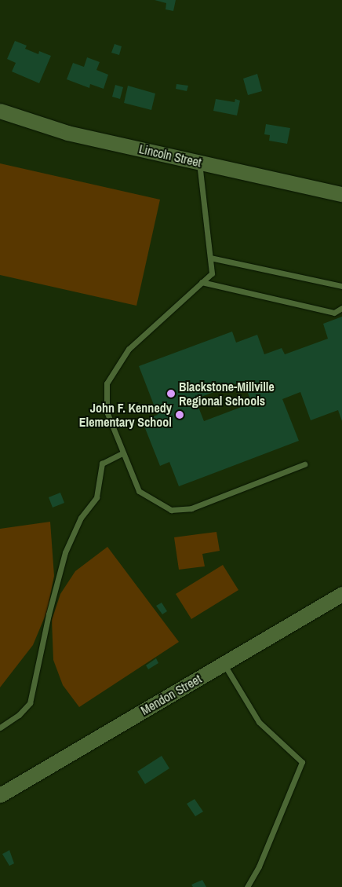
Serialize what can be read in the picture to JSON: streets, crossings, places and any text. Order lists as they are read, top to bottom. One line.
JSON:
{"streets":{"street":["Lincoln Street","Mendon Street"]},"places":["Blackstone-Millville Regional Schools","John F. Kennedy Elementary School"]}
